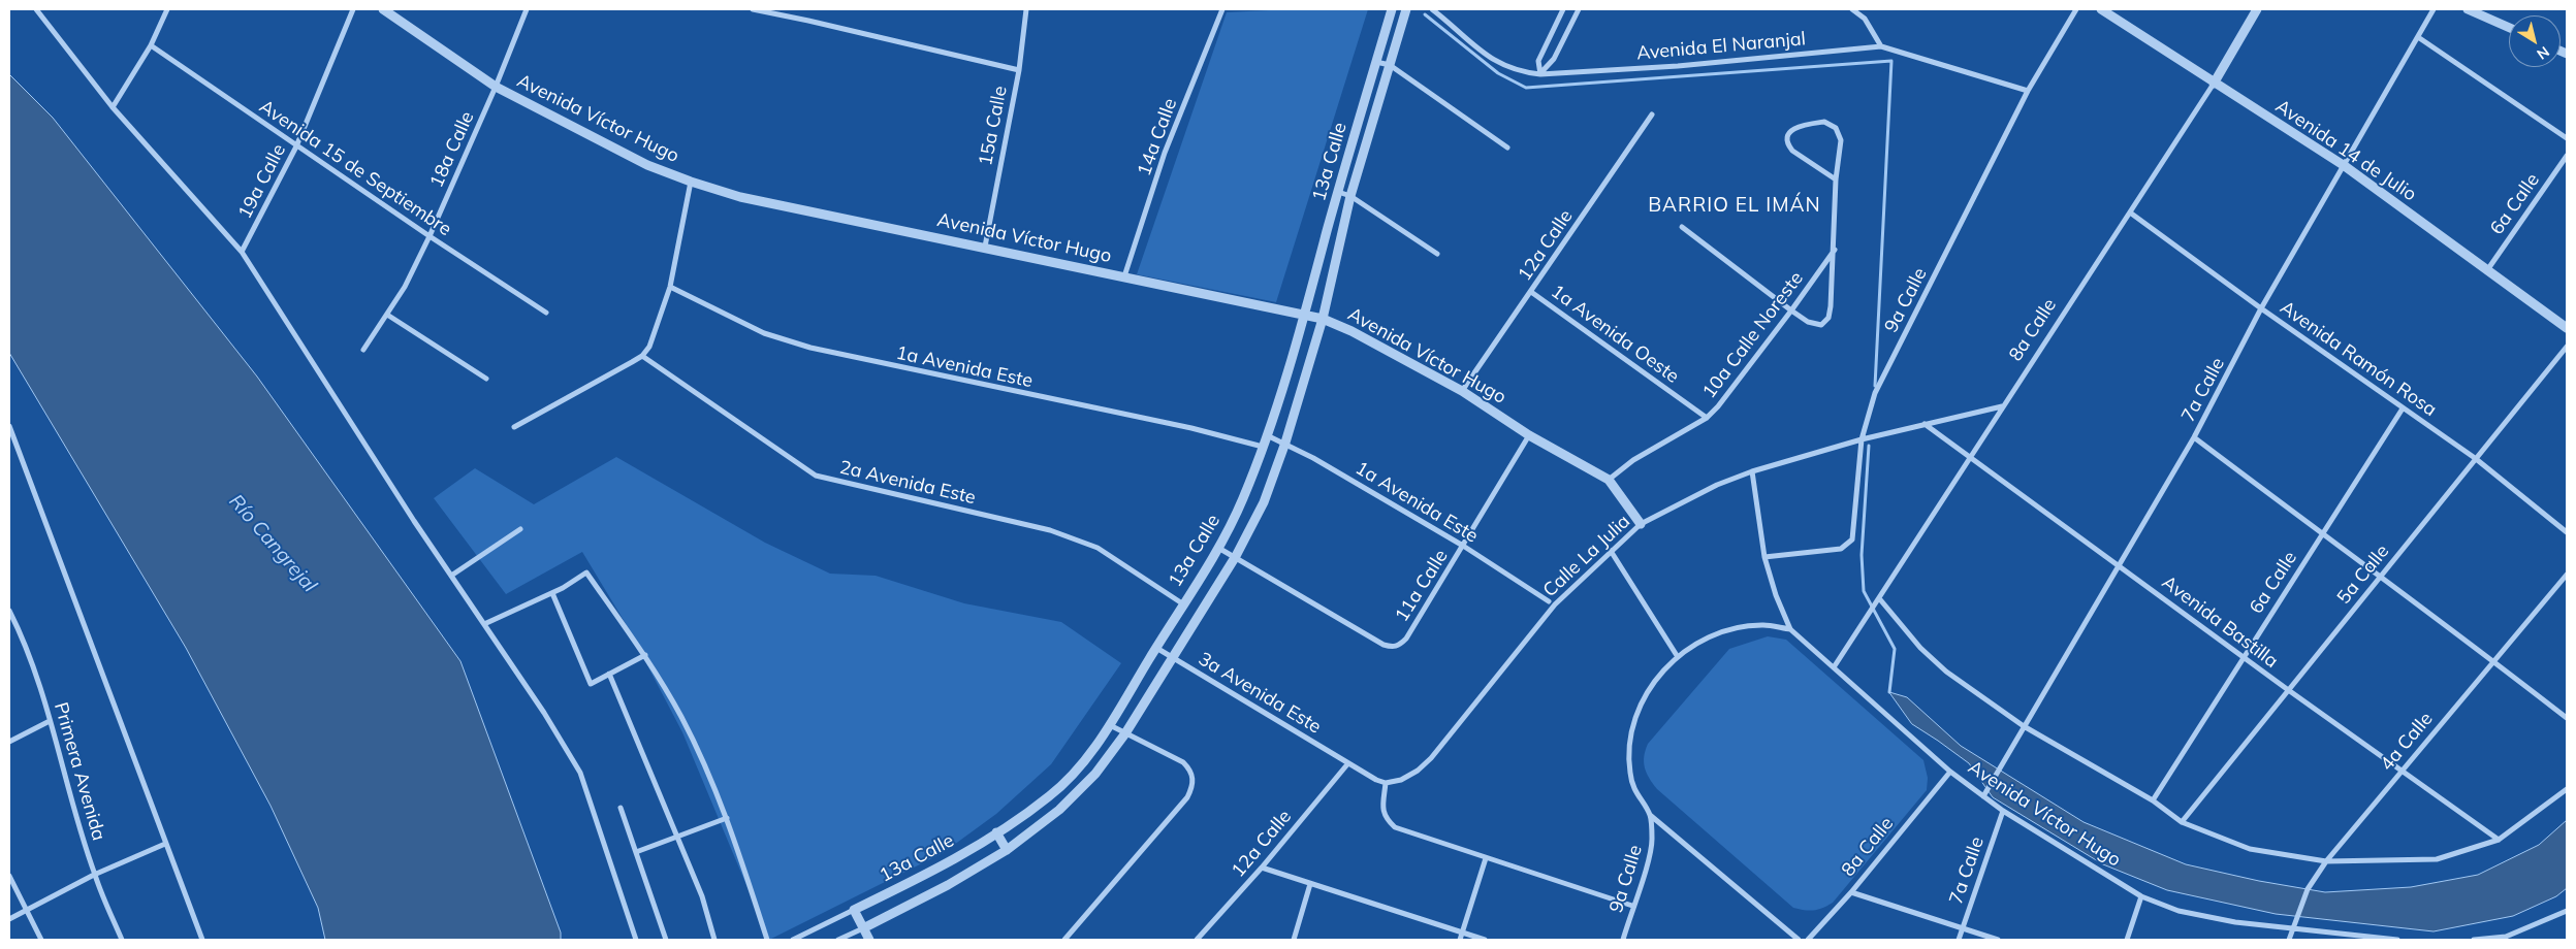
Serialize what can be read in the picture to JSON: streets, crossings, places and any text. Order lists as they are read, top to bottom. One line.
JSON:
{"streets":{"street":["Avenida El Naranjal","Avenida Víctor Hugo","15a Calle","14a Calle","18a Calle","Avenida 14 de Julio","13a Calle","Avenida 15 de Septiembre","19a Calle","6a Calle","12a Calle","9a Calle","8a Calle","1a Avenida Oeste","10a Calle Noreste","Avenida Ramón Rosa","1a Avenida Este","7a Calle","2a Avenida Este","Calle La Julia","5a Calle","11a Calle","Avenida Bastilla","3a Avenida Este","4a Calle","Primera Avenida"]},"crossings":[["Avenida El Naranjal","9a Calle"],["Avenida Víctor Hugo","15a Calle"],["Avenida Víctor Hugo","14a Calle"],["Avenida Víctor Hugo","18a Calle"],["Avenida Víctor Hugo","13a Calle"],["Avenida Víctor Hugo","12a Calle"],["Avenida Víctor Hugo","9a Calle"],["Avenida Víctor Hugo","8a Calle"],["Avenida Víctor Hugo","10a Calle Noreste"],["Avenida Víctor Hugo","7a Calle"],["Avenida Víctor Hugo","Calle La Julia"],["Avenida Víctor Hugo","11a Calle"],["Avenida Víctor Hugo","4a Calle"],["18a Calle","Avenida 15 de Septiembre"],["Avenida 14 de Julio","6a Calle"],["Avenida 14 de Julio","8a Calle"],["Avenida 14 de Julio","7a Calle"],["13a Calle","1a Avenida Este"],["13a Calle","2a Avenida Este"],["13a Calle","11a Calle"],["13a Calle","3a Avenida Este"],["Avenida 15 de Septiembre","19a Calle"],["6a Calle","Avenida Ramón Rosa"],["6a Calle","Avenida Bastilla"],["12a Calle","1a Avenida Oeste"],["12a Calle","3a Avenida Este"],["9a Calle","Calle La Julia"],["8a Calle","Avenida Ramón Rosa"],["8a Calle","Calle La Julia"],["8a Calle","Avenida Bastilla"],["1a Avenida Oeste","10a Calle Noreste"],["Avenida Ramón Rosa","7a Calle"],["Avenida Ramón Rosa","5a Calle"],["1a Avenida Este","11a Calle"],["7a Calle","Avenida Bastilla"],["Calle La Julia","Avenida Bastilla"],["5a Calle","Avenida Bastilla"],["Avenida Bastilla","4a Calle"]],"districts":["BARRIO EL IMÁN"],"water":["Río Cangrejal"],"north":"bottom right"}
